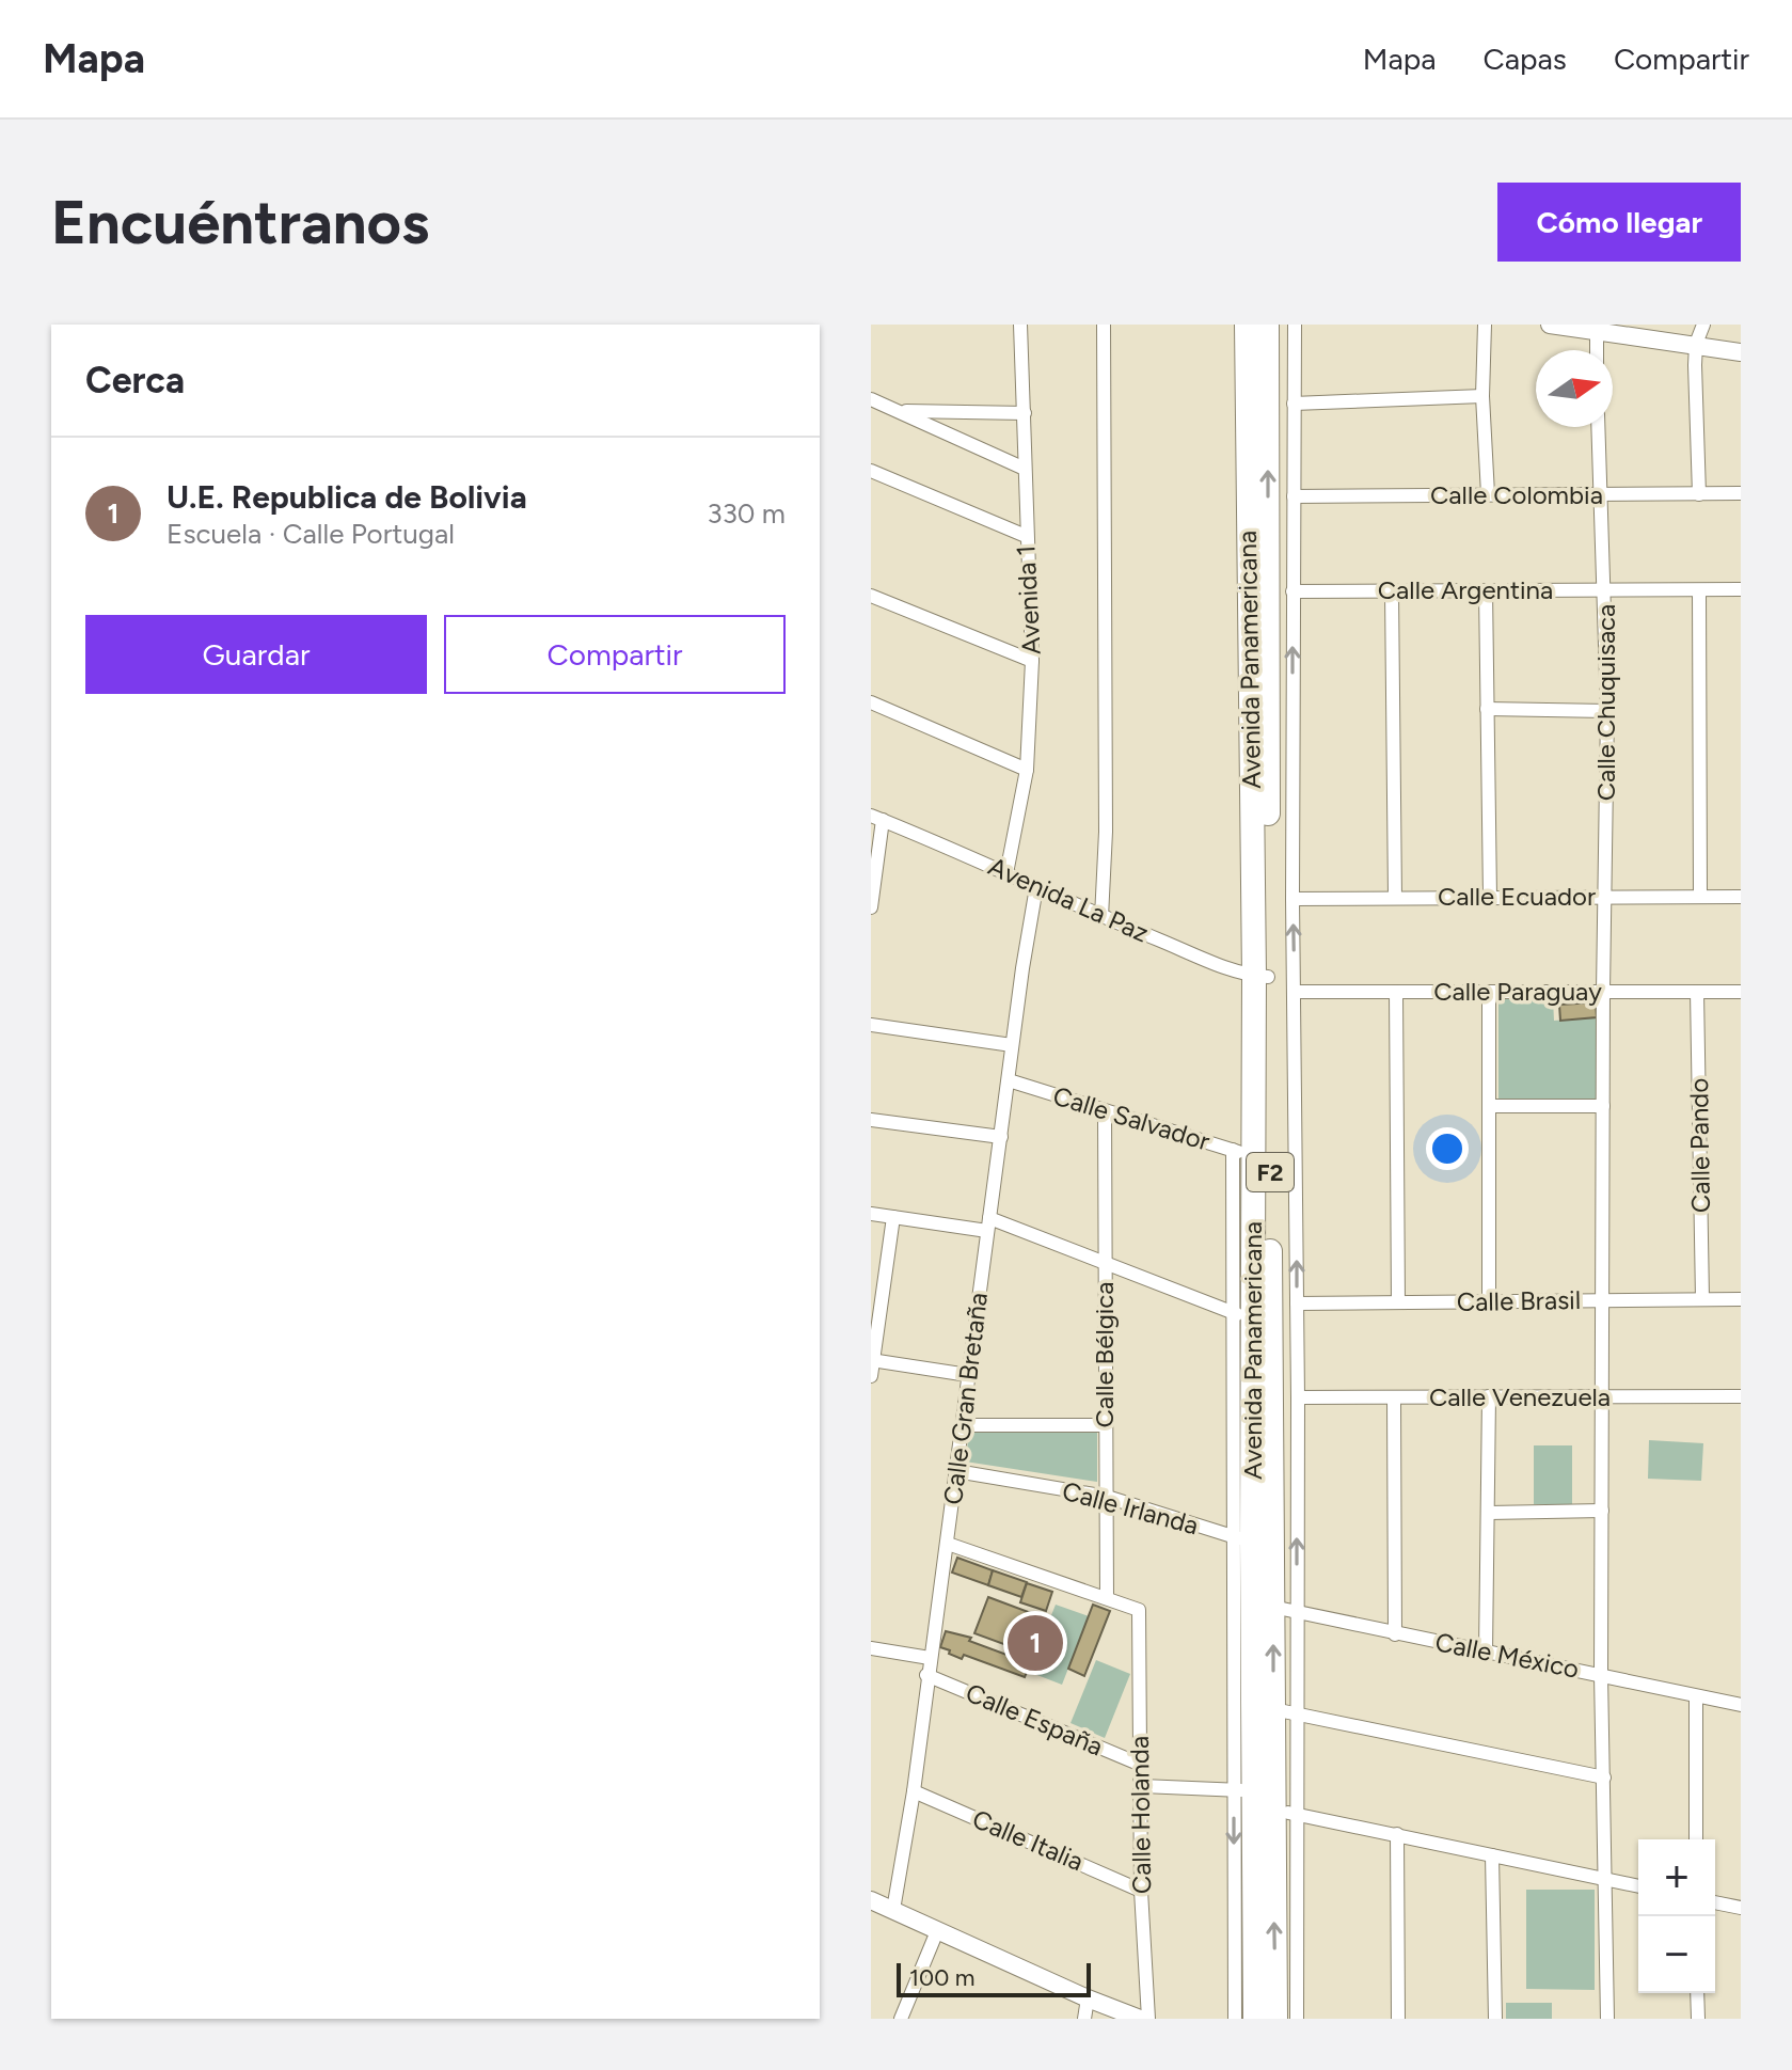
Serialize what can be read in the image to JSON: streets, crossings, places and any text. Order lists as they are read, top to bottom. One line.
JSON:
{"streets":{"highway":["Avenida Panamericana","F2"],"street":["Calle Colombia","Calle Argentina","Avenida 1","Calle Chuquisaca","Calle Ecuador","Avenida La Paz","Calle Paraguay","Calle Salvador","Calle Pando","Calle Brasil","Calle Bélgica","Calle Venezuela","Calle Gran Bretaña","Calle Irlanda","Calle México","Calle España","Calle Holanda","Calle Italia"]},"crossings":[["Calle Colombia","Avenida Panamericana"],["Calle Colombia","Calle Chuquisaca"],["Calle Argentina","Avenida Panamericana"],["Calle Argentina","Calle Chuquisaca"],["Avenida 1","Avenida La Paz"],["Avenida Panamericana","Calle Ecuador"],["Avenida Panamericana","Avenida La Paz"],["Avenida Panamericana","Calle Paraguay"],["Avenida Panamericana","Calle Salvador"],["Avenida Panamericana","Calle Brasil"],["Avenida Panamericana","Calle Venezuela"],["Avenida Panamericana","Calle Irlanda"],["Avenida Panamericana","Calle México"],["Calle Chuquisaca","Calle Ecuador"],["Calle Chuquisaca","Calle Paraguay"],["Calle Chuquisaca","Calle Brasil"],["Calle Chuquisaca","Calle Venezuela"],["Calle Chuquisaca","Calle México"],["Avenida La Paz","Calle Gran Bretaña"],["Calle Paraguay","Calle Pando"],["Calle Salvador","Calle Bélgica"],["Calle Salvador","Calle Gran Bretaña"],["Calle Pando","Calle Brasil"],["Calle Bélgica","Calle Irlanda"],["Calle Bélgica","Calle Holanda"],["Calle Gran Bretaña","Calle Irlanda"],["Calle Gran Bretaña","Calle España"],["Calle Gran Bretaña","Calle Italia"],["Calle España","Calle Holanda"],["Calle Holanda","Calle Italia"]],"scale_bar":"100 m","north":"right","page":{"header":"Mapa","nav":["Mapa","Capas","Compartir"],"buttons":["Cómo llegar",["Guardar","Compartir"]],"title":"Encuéntranos","heading":"Cerca","list":[{"mark":"1","name":"U.E. Republica de Bolivia","note":"Escuela · Calle Portugal","value":"330 m"}],"pins":"1","map_buttons":["+","−"],"scale":"100 m"}}
